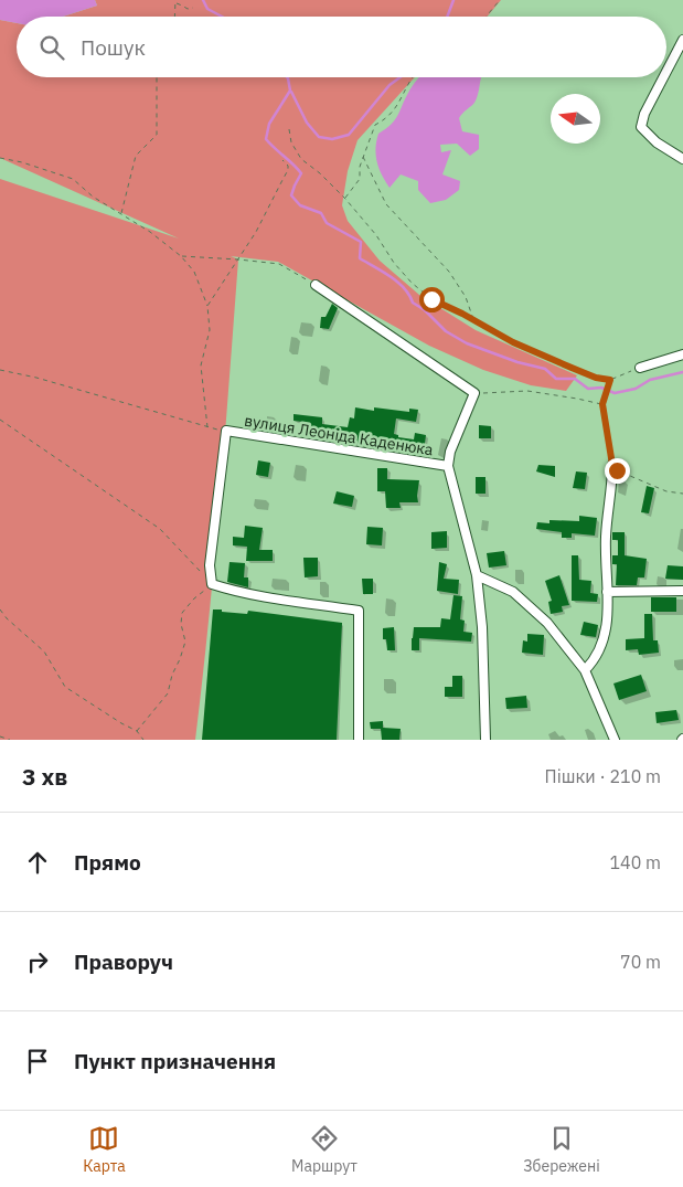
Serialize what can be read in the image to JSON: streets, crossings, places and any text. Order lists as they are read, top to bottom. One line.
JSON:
{"streets":{"street":["вулиця Леоніда Каденюка"]},"north":"left","page":{"search":"Пошук","heading":["3 хв","Пішки · 210 m"],"list":[["Прямо","140 m"],["Праворуч","70 m"],"Пункт призначення"],"nav":["Карта","Маршрут","Збережені"]}}
